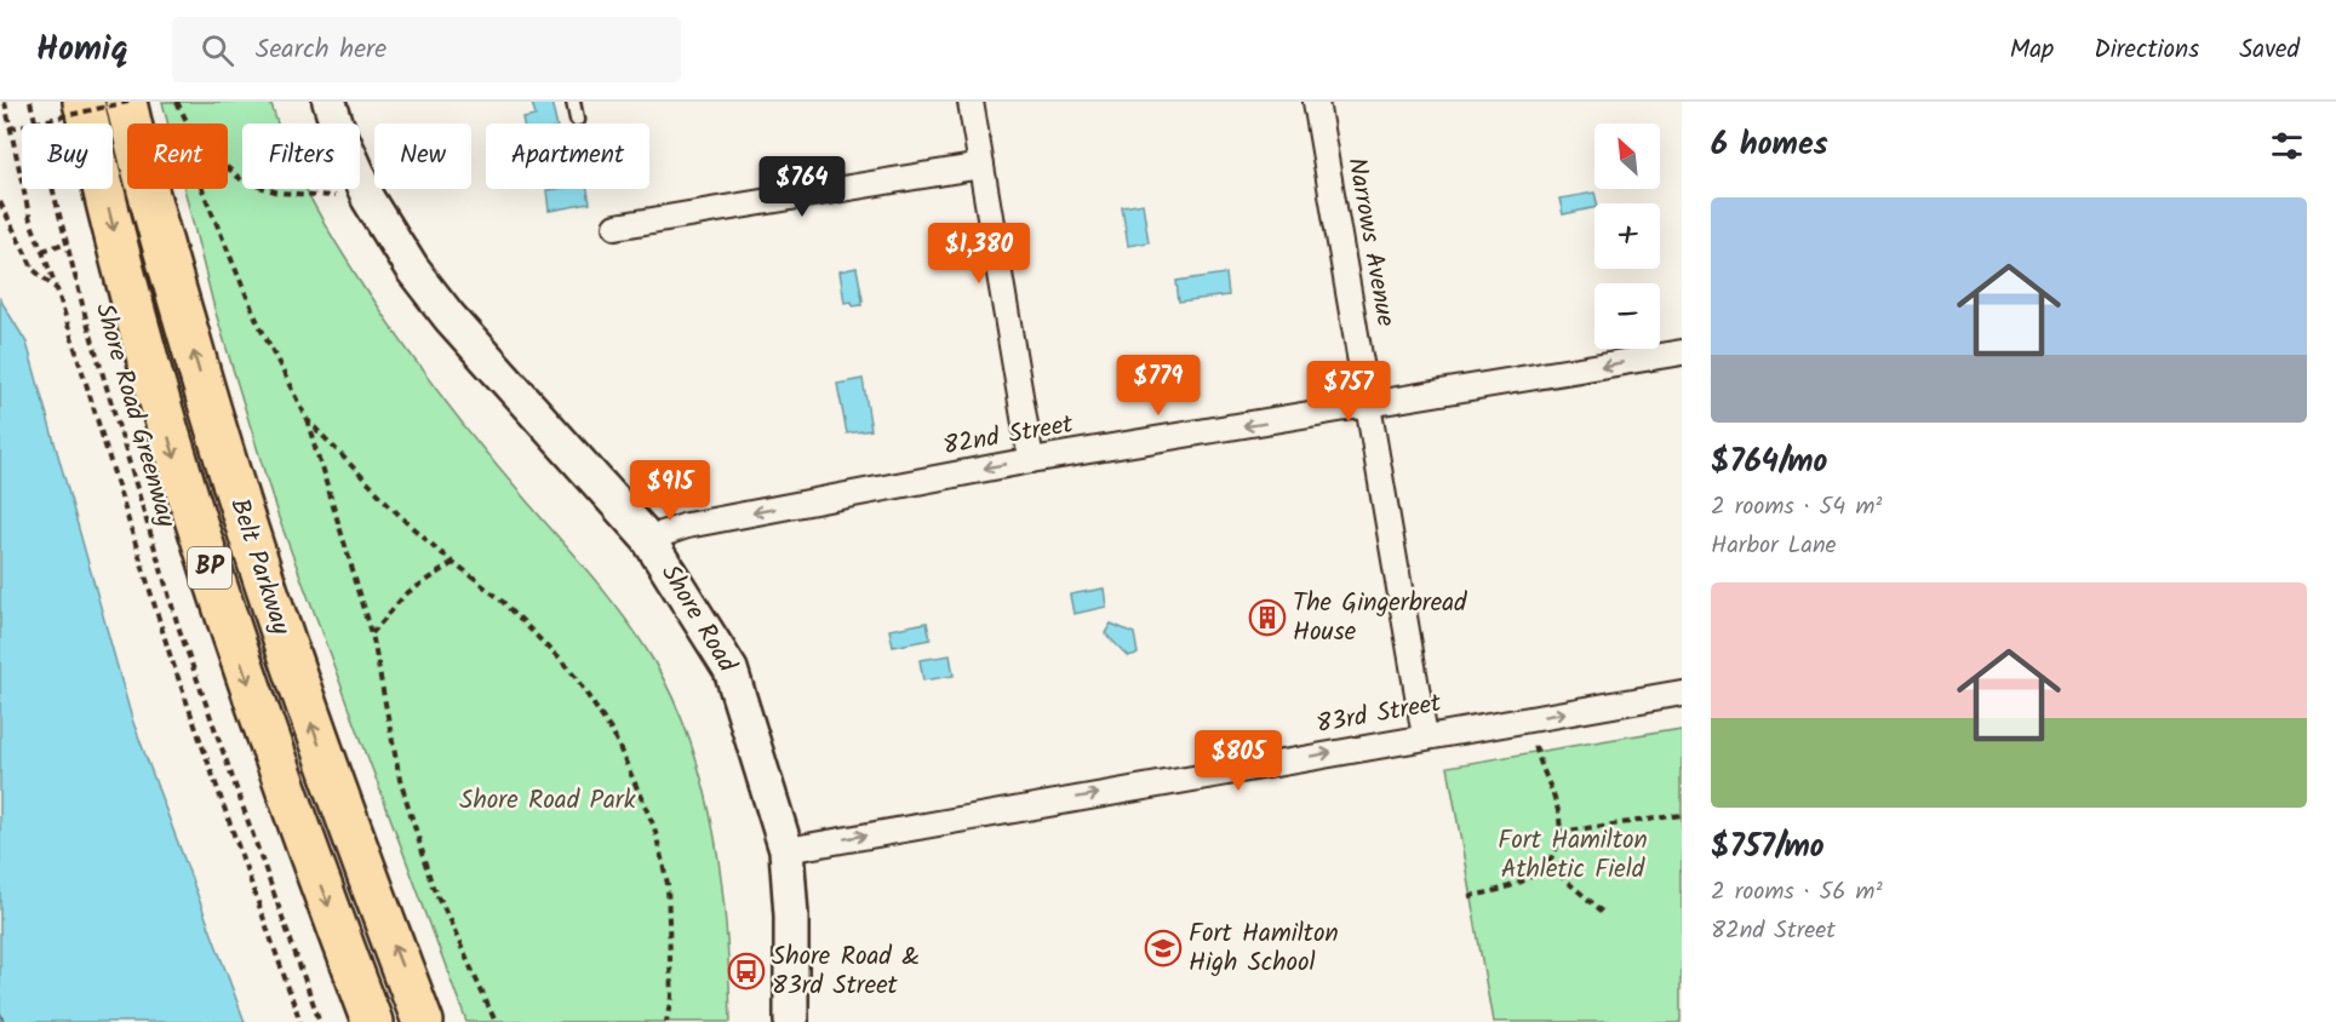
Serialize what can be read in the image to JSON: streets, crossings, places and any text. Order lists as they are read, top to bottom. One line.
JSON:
{"streets":{"highway":["Belt Parkway","BP"],"street":["Narrows Avenue","82nd Street","Shore Road","83rd Street"],"path":["Shore Road Greenway"]},"crossings":[["Narrows Avenue","82nd Street"],["Narrows Avenue","83rd Street"],["82nd Street","Shore Road"],["Shore Road","83rd Street"]],"one_way":["82nd Street","83rd Street"],"parks":["Shore Road Park","Fort Hamilton Athletic Field"],"places":{"building":["The Gingerbread House"],"school or university":["Fort Hamilton High School"],"bus stop":["Shore Road & 83rd Street"]},"north":"top left","page":{"header":"Homiq","search":"Search here","nav":["Map","Directions","Saved"],"heading":"6 homes","map_buttons":["+","−"],"chip":["Buy","Rent","Filters","New","Apartment"],"price":["$764","$1,380","$779","$757","$915","$805"],"list":[{"name":"$764/mo","note":"2 rooms · 54 m² · Harbor Lane"},{"name":"$757/mo","note":"2 rooms · 56 m² · 82nd Street"}]}}
